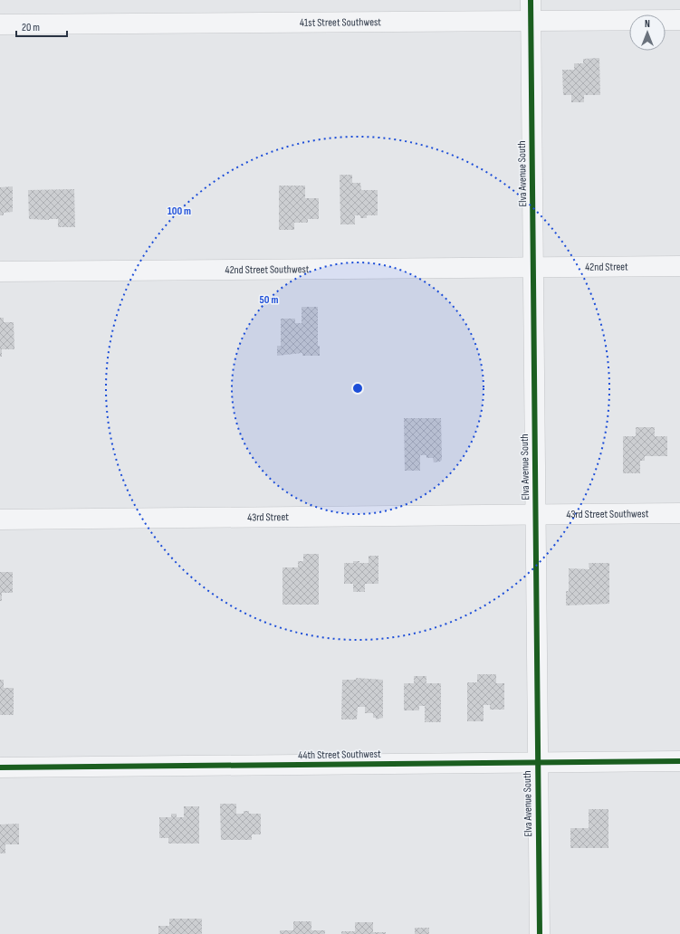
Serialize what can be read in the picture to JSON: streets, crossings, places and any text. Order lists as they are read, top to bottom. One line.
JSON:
{"streets":{"street":["41st Street Southwest","Elva Avenue South","42nd Street","42nd Street Southwest","43rd Street Southwest","43rd Street","44th Street Southwest"]},"crossings":[["41st Street Southwest","Elva Avenue South"],["Elva Avenue South","42nd Street"],["Elva Avenue South","42nd Street Southwest"],["Elva Avenue South","43rd Street Southwest"],["Elva Avenue South","43rd Street"],["Elva Avenue South","44th Street Southwest"],["42nd Street","42nd Street Southwest"],["43rd Street Southwest","43rd Street"]],"scale_bar":"20 m","north":"top","rings":["100 m","50 m"]}
